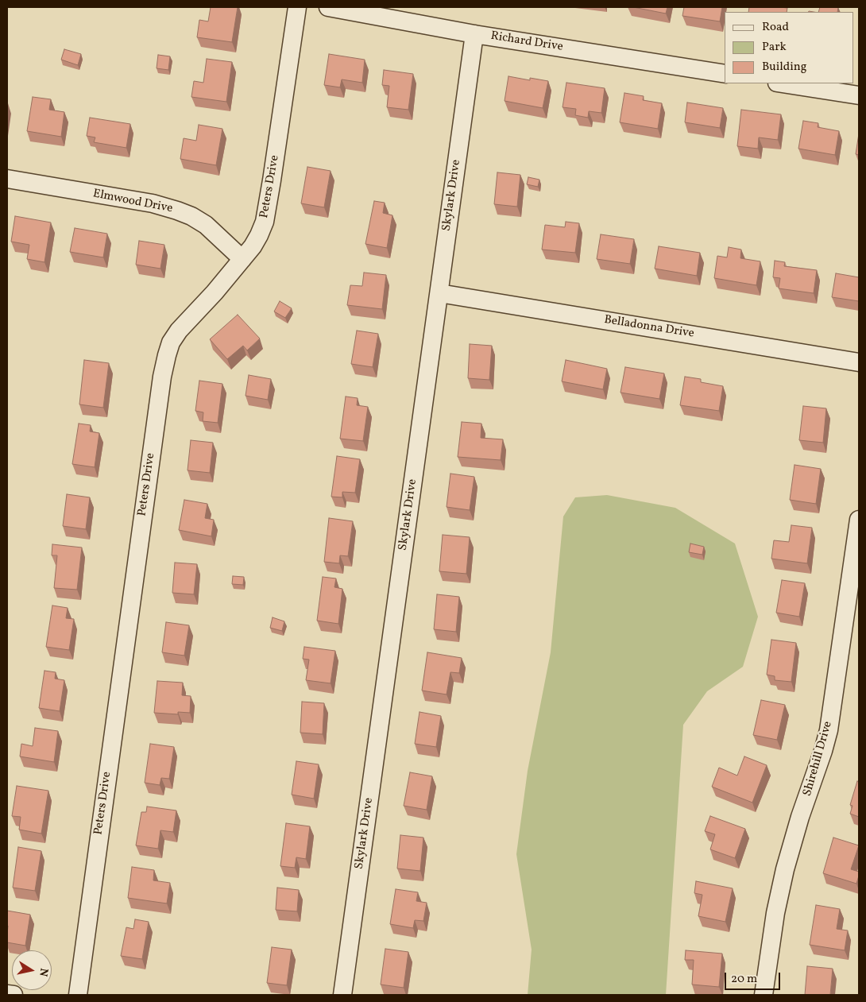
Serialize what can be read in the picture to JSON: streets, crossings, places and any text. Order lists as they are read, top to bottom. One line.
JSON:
{"streets":{"street":["Richard Drive","Peters Drive","Skylark Drive","Elmwood Drive","Belladonna Drive","Shirehill Drive"]},"crossings":[["Richard Drive","Skylark Drive"],["Peters Drive","Elmwood Drive"],["Skylark Drive","Belladonna Drive"]],"legend":["Road","Park","Building"],"scale_bar":"20 m","north":"right"}
